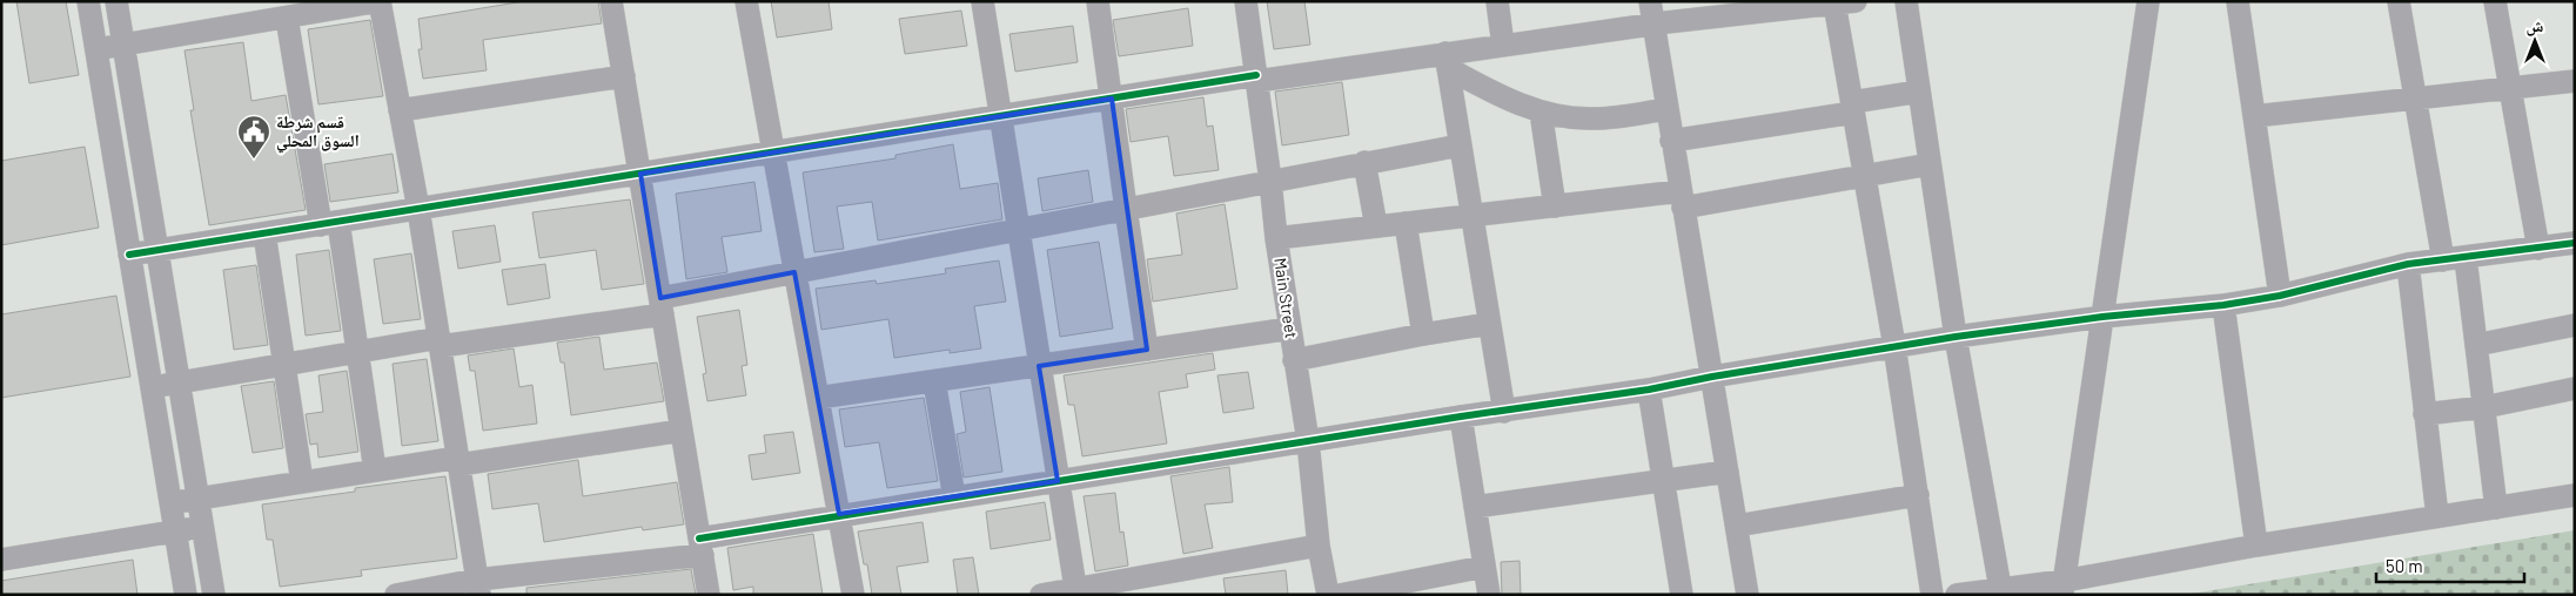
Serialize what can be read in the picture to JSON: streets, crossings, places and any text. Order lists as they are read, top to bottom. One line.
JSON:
{"streets":{"street":["Main Street"]},"places":{"public building":["قسم شرطة السوق المحلي"]},"scale_bar":"50 m","north":"top"}
